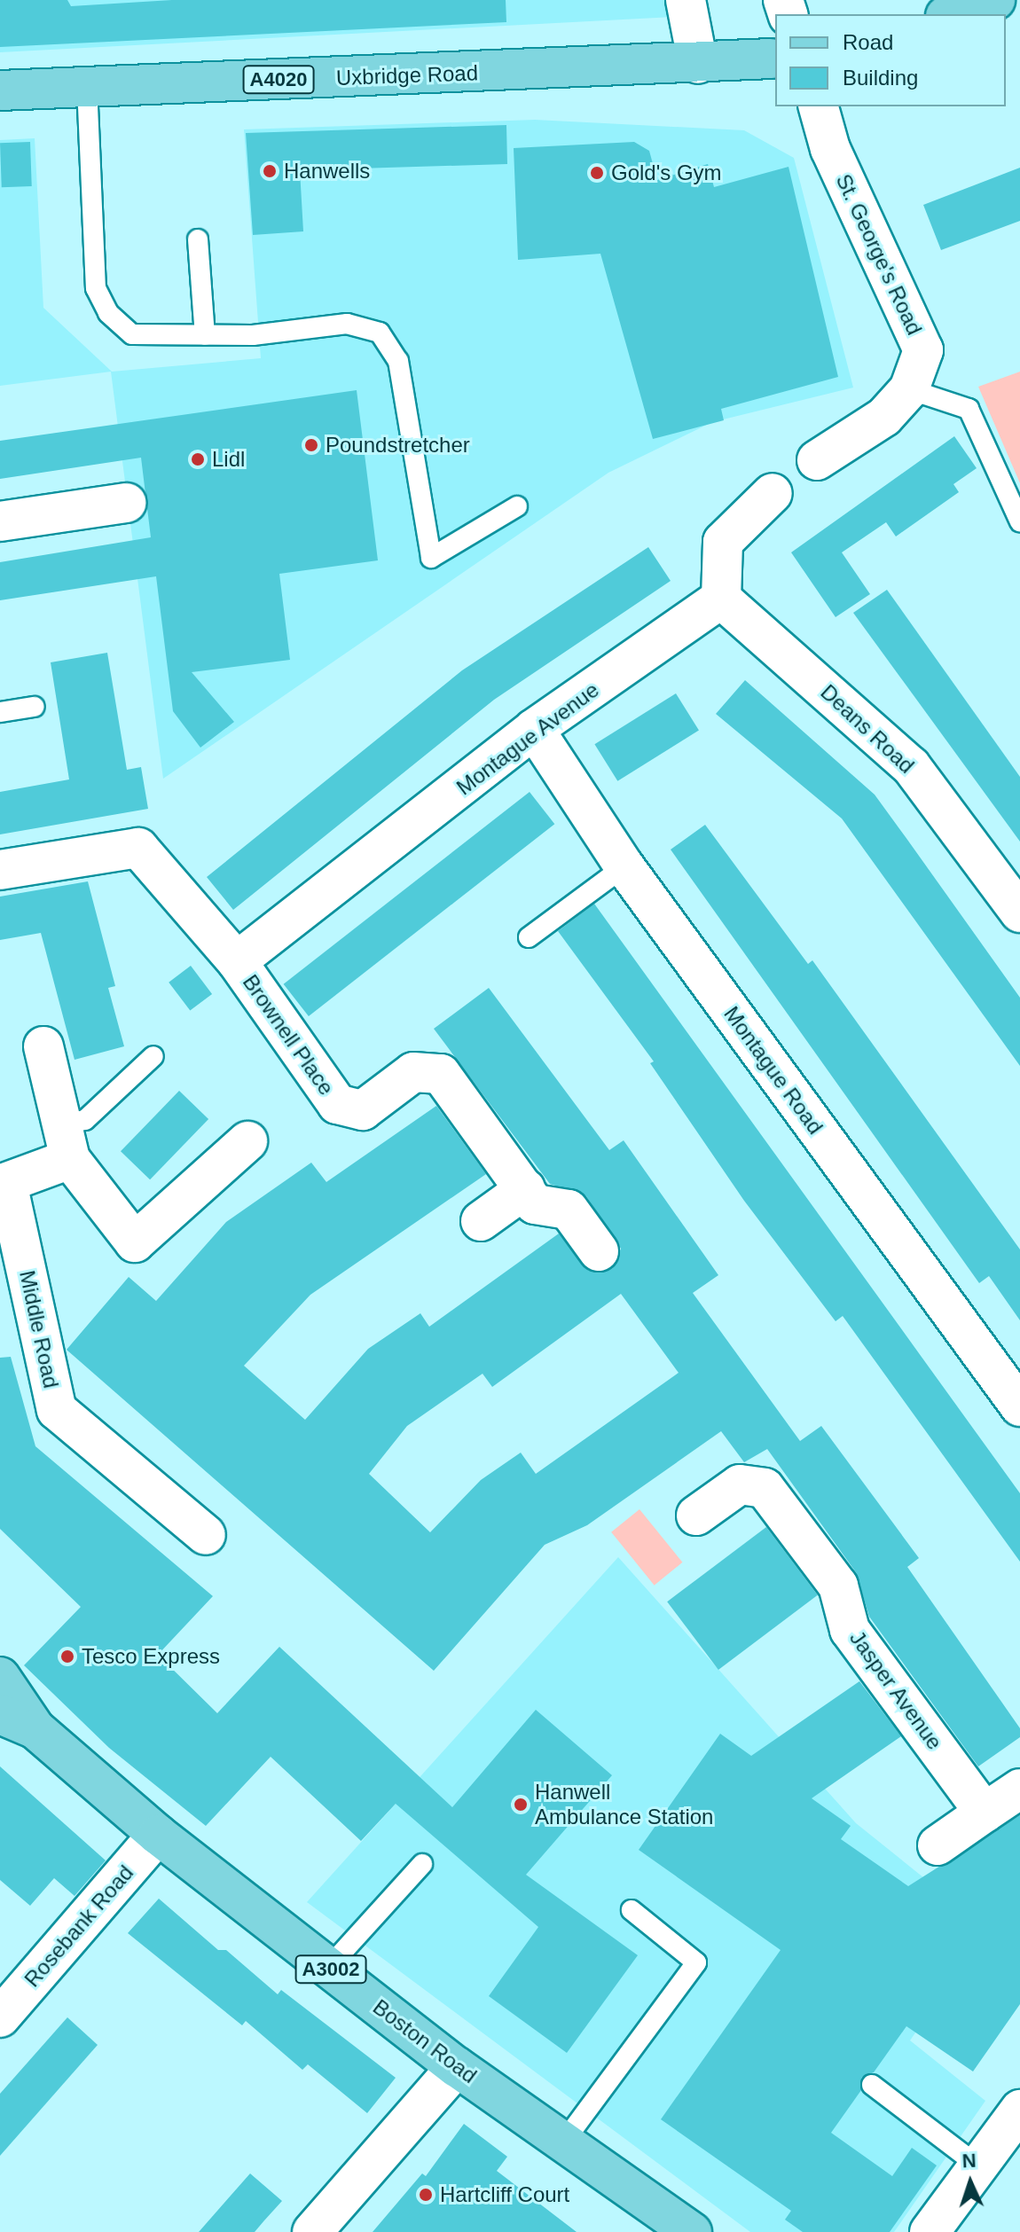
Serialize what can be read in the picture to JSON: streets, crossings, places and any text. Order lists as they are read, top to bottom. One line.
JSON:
{"streets":{"main road":["Uxbridge Road","A4020","A3002","Boston Road"],"street":["St. George's Road","Deans Road","Montague Avenue","Brownell Place","Montague Road","Middle Road","Jasper Avenue","Rosebank Road"]},"crossings":[["Deans Road","Montague Avenue"],["Montague Avenue","Brownell Place"],["Montague Avenue","Montague Road"],["Rosebank Road","Boston Road"]],"places":["Hanwells","Gold's Gym","Poundstretcher","Lidl","Tesco Express","Hanwell Ambulance Station","Hartcliff Court"],"legend":["Road","Building"],"north":"top"}
